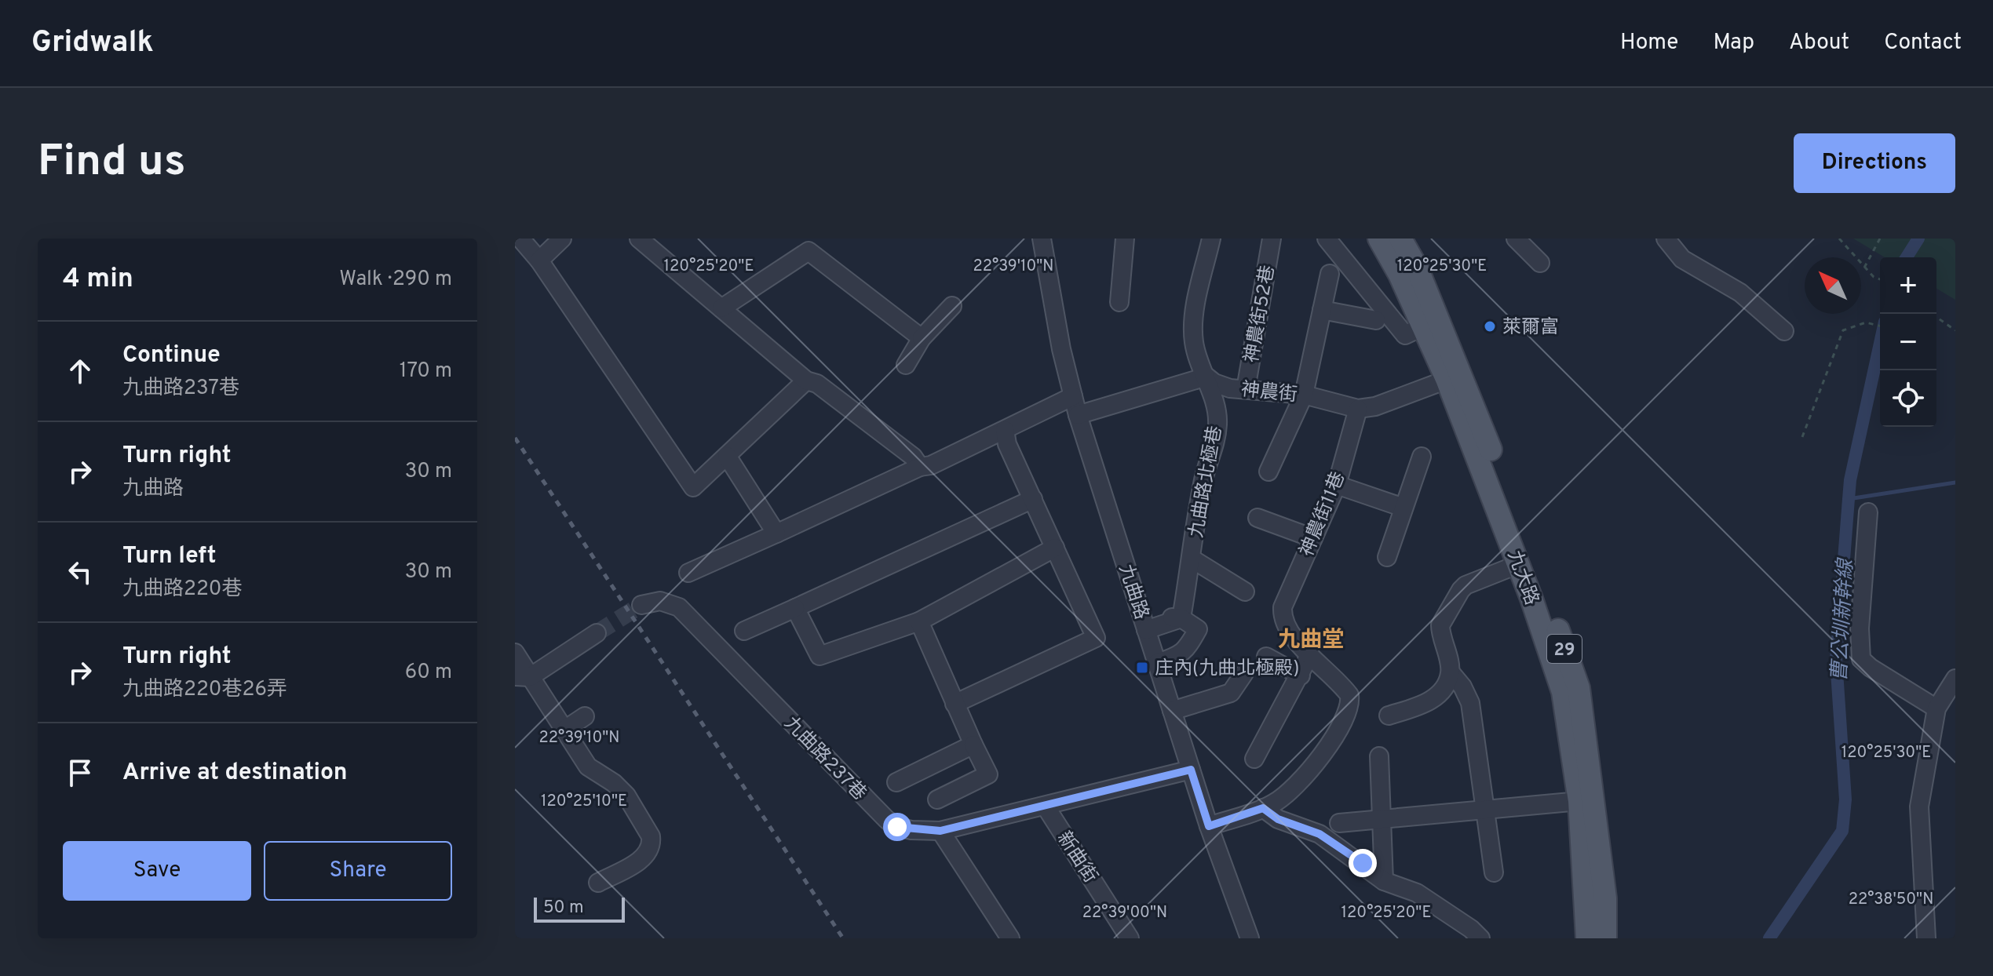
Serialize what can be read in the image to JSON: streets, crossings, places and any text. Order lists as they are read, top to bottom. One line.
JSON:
{"streets":{"main road":["九大路","29"],"street":["神農街52巷","神農街","九曲路北極巷","神農街11巷","九曲路","九曲路237巷","新曲街"]},"crossings":[["神農街52巷","神農街"],["神農街","九曲路北極巷"],["神農街","神農街11巷"],["神農街","九大路"],["九曲路","九曲路237巷"],["九曲路237巷","新曲街"]],"districts":["九曲堂"],"water":["曹公圳新幹線"],"places":{"other":["萊爾富"],"transit":["庄內(九曲北極殿)"]},"scale_bar":"50 m","north":"top left","page":{"header":"Gridwalk","nav":["Home","Map","About","Contact"],"buttons":["Directions",["Save","Share"]],"title":"Find us","heading":["4 min","Walk · 290 m"],"map_buttons":["+","−"],"list":[["Continue","九曲路237巷","170 m"],["Turn right","九曲路","30 m"],["Turn left","九曲路220巷","30 m"],["Turn right","九曲路220巷26弄","60 m"],"Arrive at destination"],"scale":"50 m"},"coordinates":["120°25'20\"E","22°39'10\"N","120°25'30\"E","120°25'10\"E","22°38'50\"N","22°39'00\"N"]}
